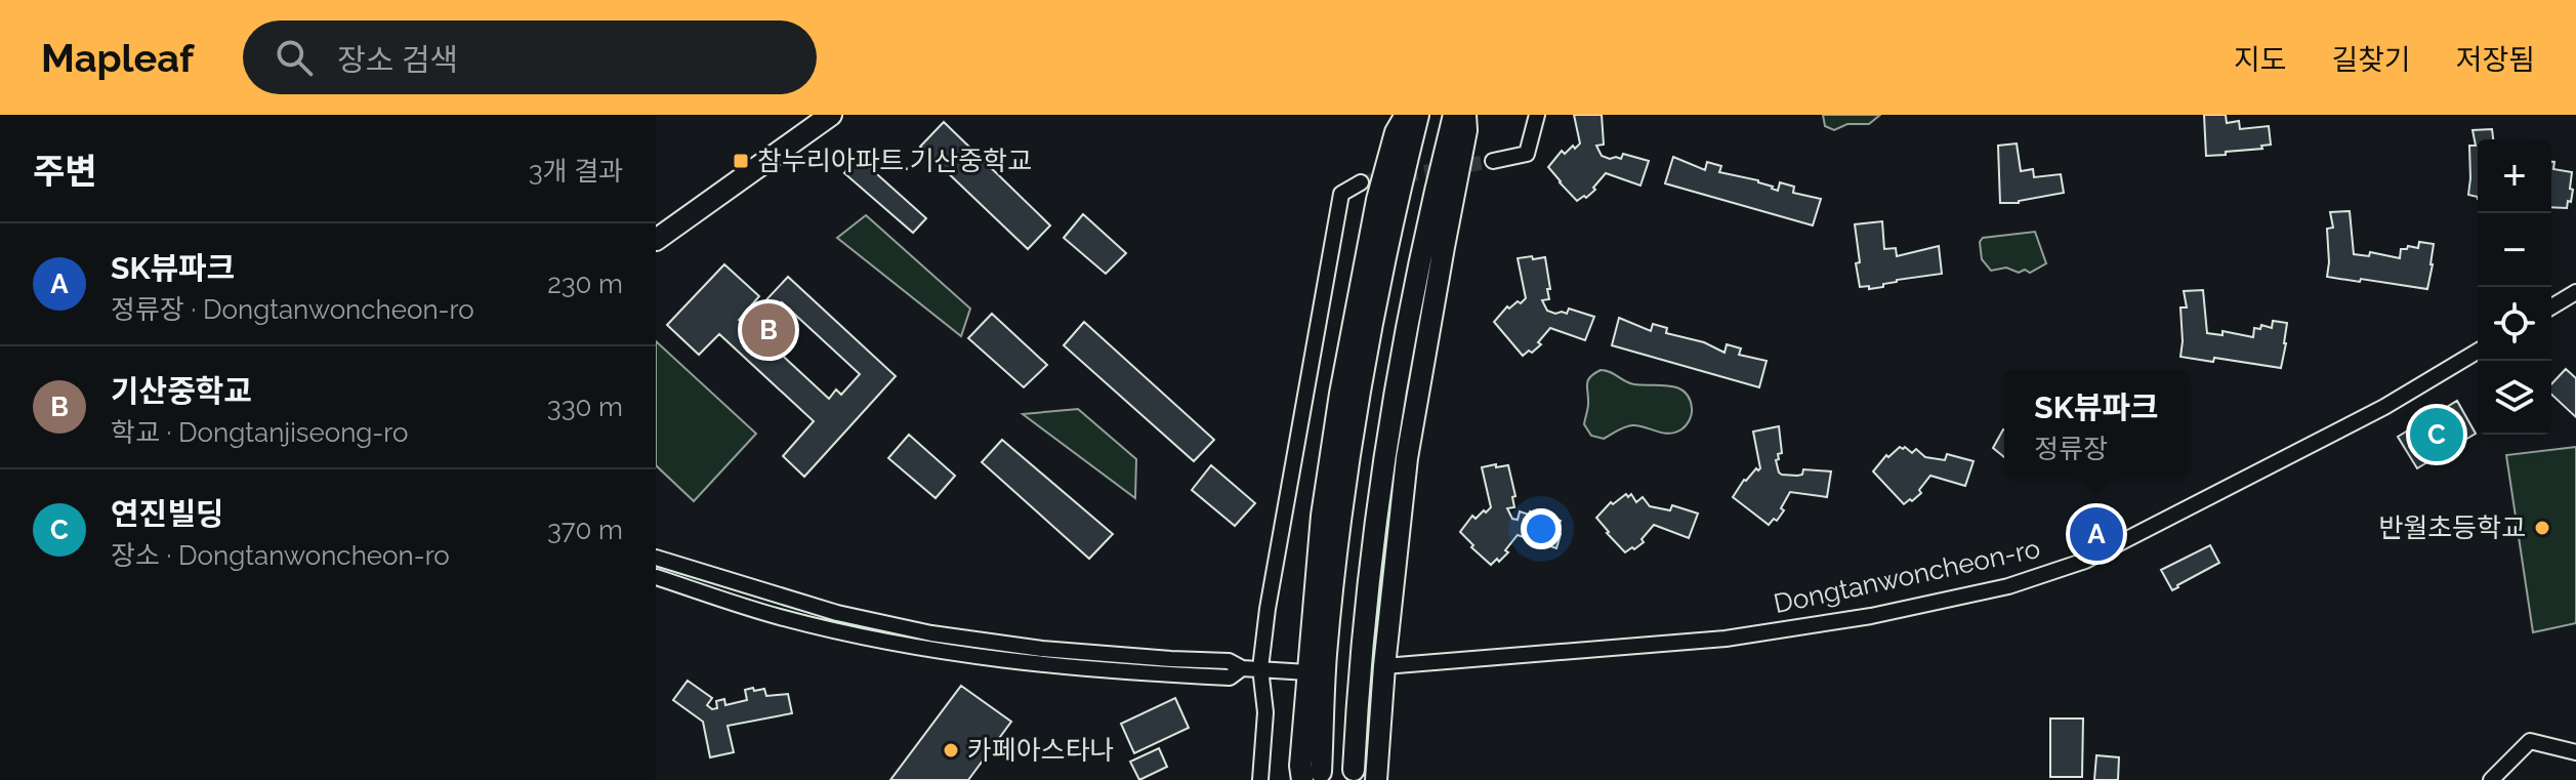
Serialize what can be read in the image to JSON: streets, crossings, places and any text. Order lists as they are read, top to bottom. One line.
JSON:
{"streets":{"street":["Dongtanwoncheon-ro"]},"places":{"transit":["참누리아파트.기산중학교"],"other":["반월초등학교","카페아스타나"]},"page":{"header":"Mapleaf","search":"장소 검색","nav":["지도","길찾기","저장됨"],"heading":["주변","3개 결과"],"map_buttons":["+","−"],"list":[{"mark":"A","name":"SK뷰파크","note":"정류장 · Dongtanwoncheon-ro","value":"230 m"},{"mark":"B","name":"기산중학교","note":"학교 · Dongtanjiseong-ro","value":"330 m"},{"mark":"C","name":"연진빌딩","note":"장소 · Dongtanwoncheon-ro","value":"370 m"}],"pins":["B","C","A"],"popup":["SK뷰파크","정류장"]}}
